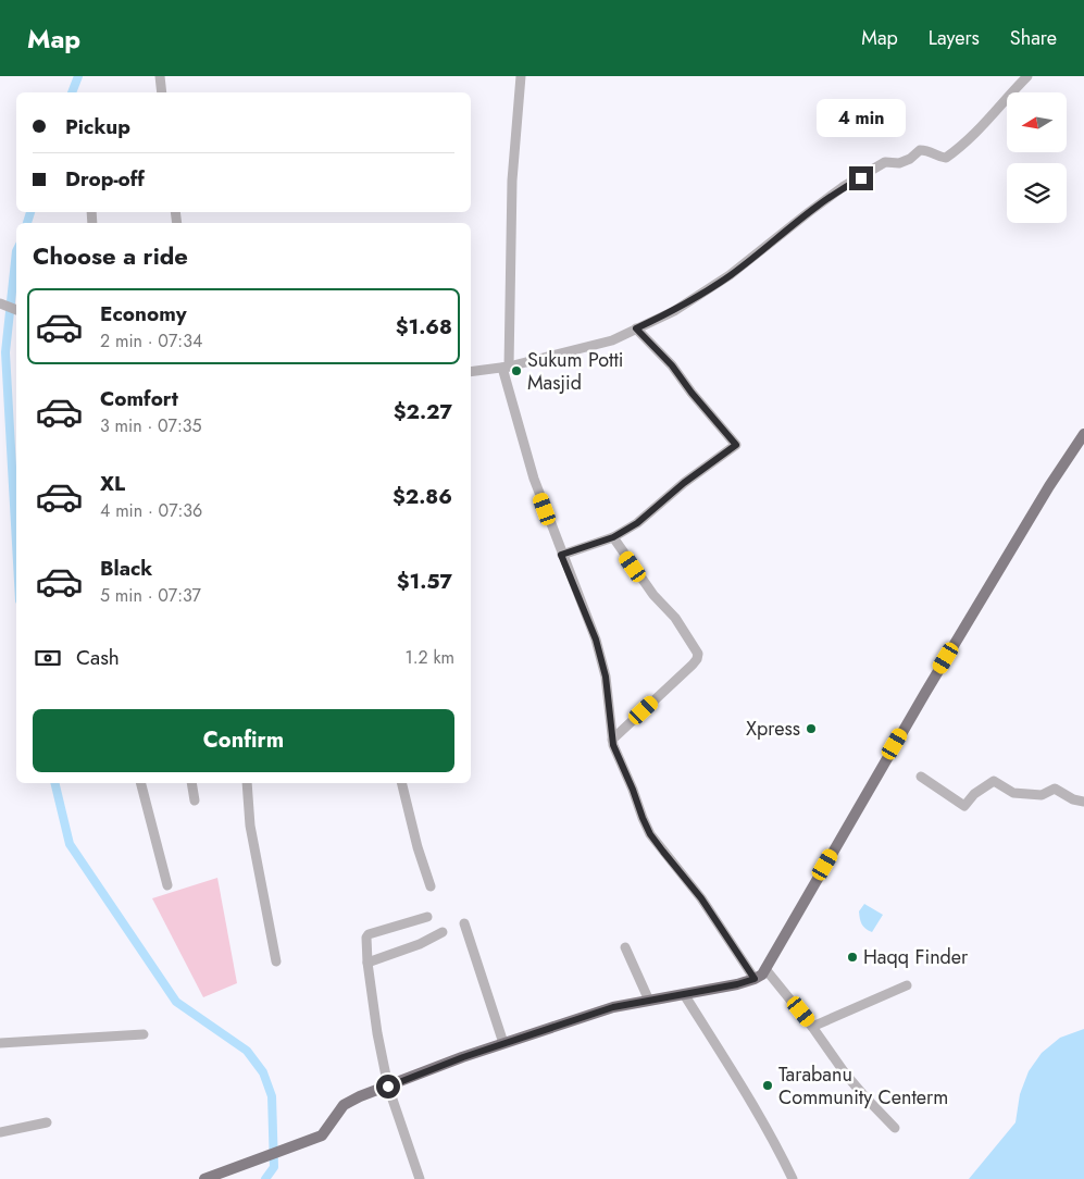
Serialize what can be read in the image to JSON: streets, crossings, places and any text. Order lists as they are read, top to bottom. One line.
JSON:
{"places":["Sukum Potti Masjid","Xpress","Haqq Finder","Tarabanu Community Centerm"],"north":"left","page":{"header":"Map","nav":["Map","Layers","Share"],"banner":["Pickup","Drop-off"],"bubble":"4 min","heading":"Choose a ride","list":[{"name":"Economy","note":"2 min · 07:34","value":"$1.68"},{"name":"Comfort","note":"3 min · 07:35","value":"$2.27"},{"name":"XL","note":"4 min · 07:36","value":"$2.86"},{"name":"Black","note":"5 min · 07:37","value":"$1.57"}],"pay":["Cash","1.2 km"],"buttons":"Confirm"}}
